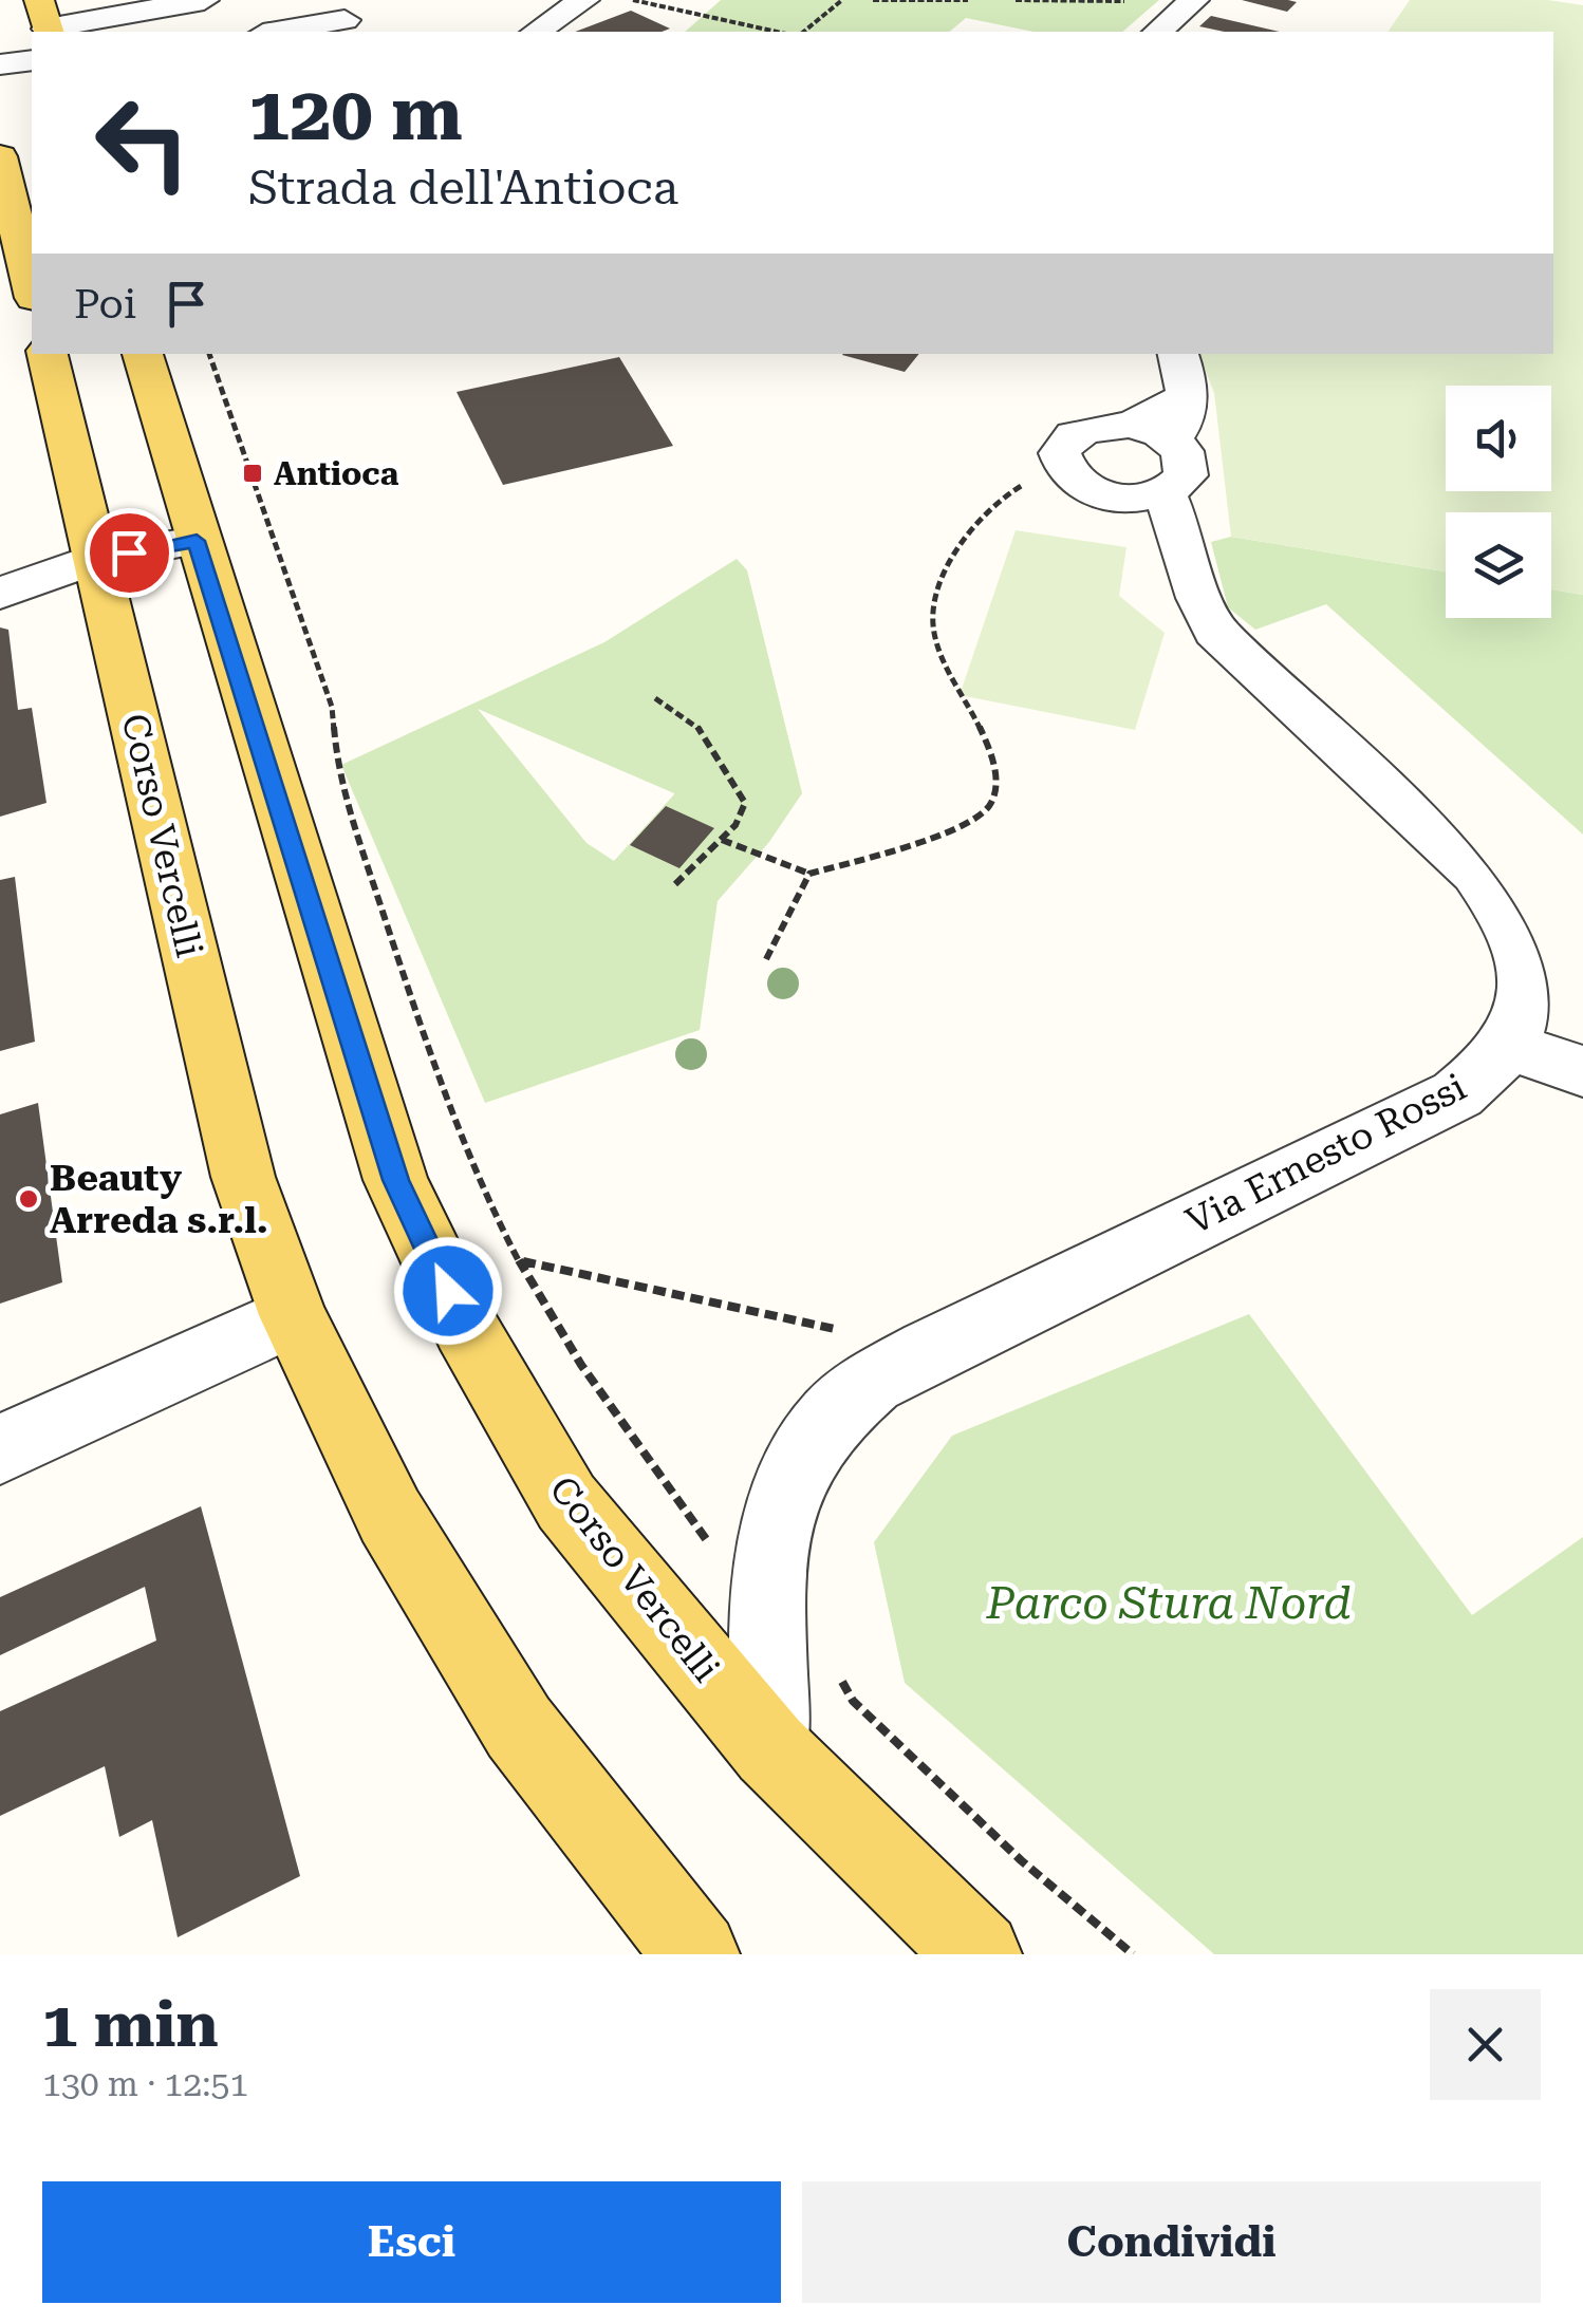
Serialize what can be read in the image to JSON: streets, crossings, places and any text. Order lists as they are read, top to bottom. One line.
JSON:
{"streets":{"main road":["Corso Vercelli"],"street":["Via Ernesto Rossi"]},"crossings":[["Corso Vercelli","Via Ernesto Rossi"]],"parks":["Parco Stura Nord"],"places":{"transit":["Antioca"],"other":["Beauty Arreda s.r.l."]},"page":{"turn":["120 m","Strada dell'Antioca"],"then":"Poi","heading":["1 min","130 m · 12:51"],"buttons":["Esci","Condividi"]}}
